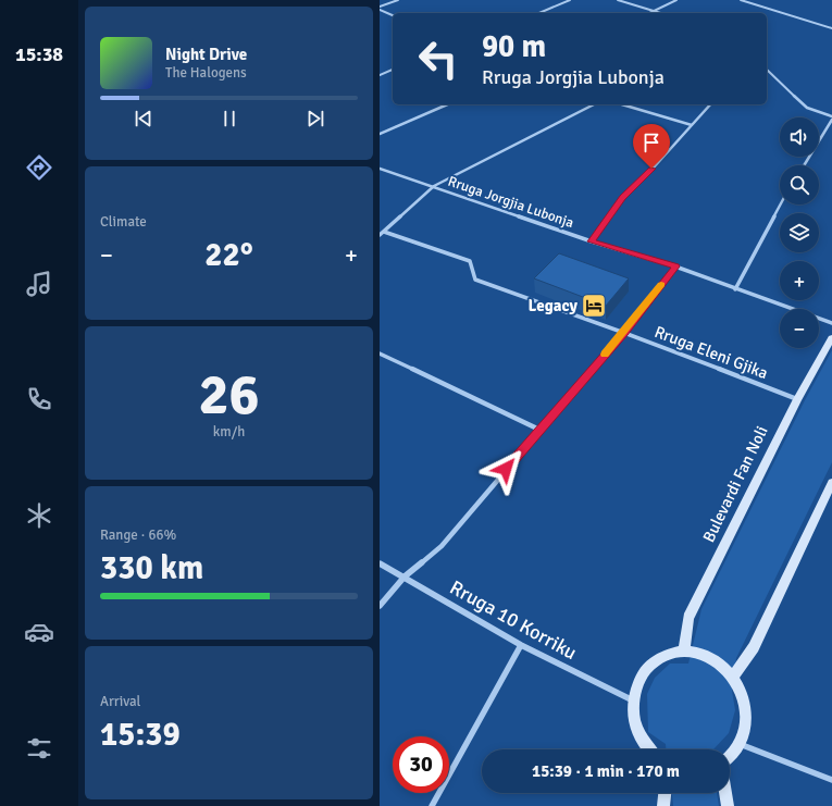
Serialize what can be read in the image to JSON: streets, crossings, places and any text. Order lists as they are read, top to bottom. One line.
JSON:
{"streets":{"main road":["Bulevardi Fan Noli"],"street":["Rruga Jorgjia Lubonja","Rruga Eleni Gjika","Rruga 10 Korriku"]},"crossings":[["Rruga Eleni Gjika","Bulevardi Fan Noli"]],"places":{"hotel":["Legacy"]},"page":{"tabs":"15:38","turn":["90 m","Rruga Jorgjia Lubonja"],"song":["Night Drive","The Halogens"],"map_buttons":["+","−"],"tile":["Climate",["26","km/h"],["Range · 66%","330 km"],["Arrival","15:39"]],"heat":["−","22°","+"],"limit":"30","trip":"15:39 · 1 min · 170 m"}}
